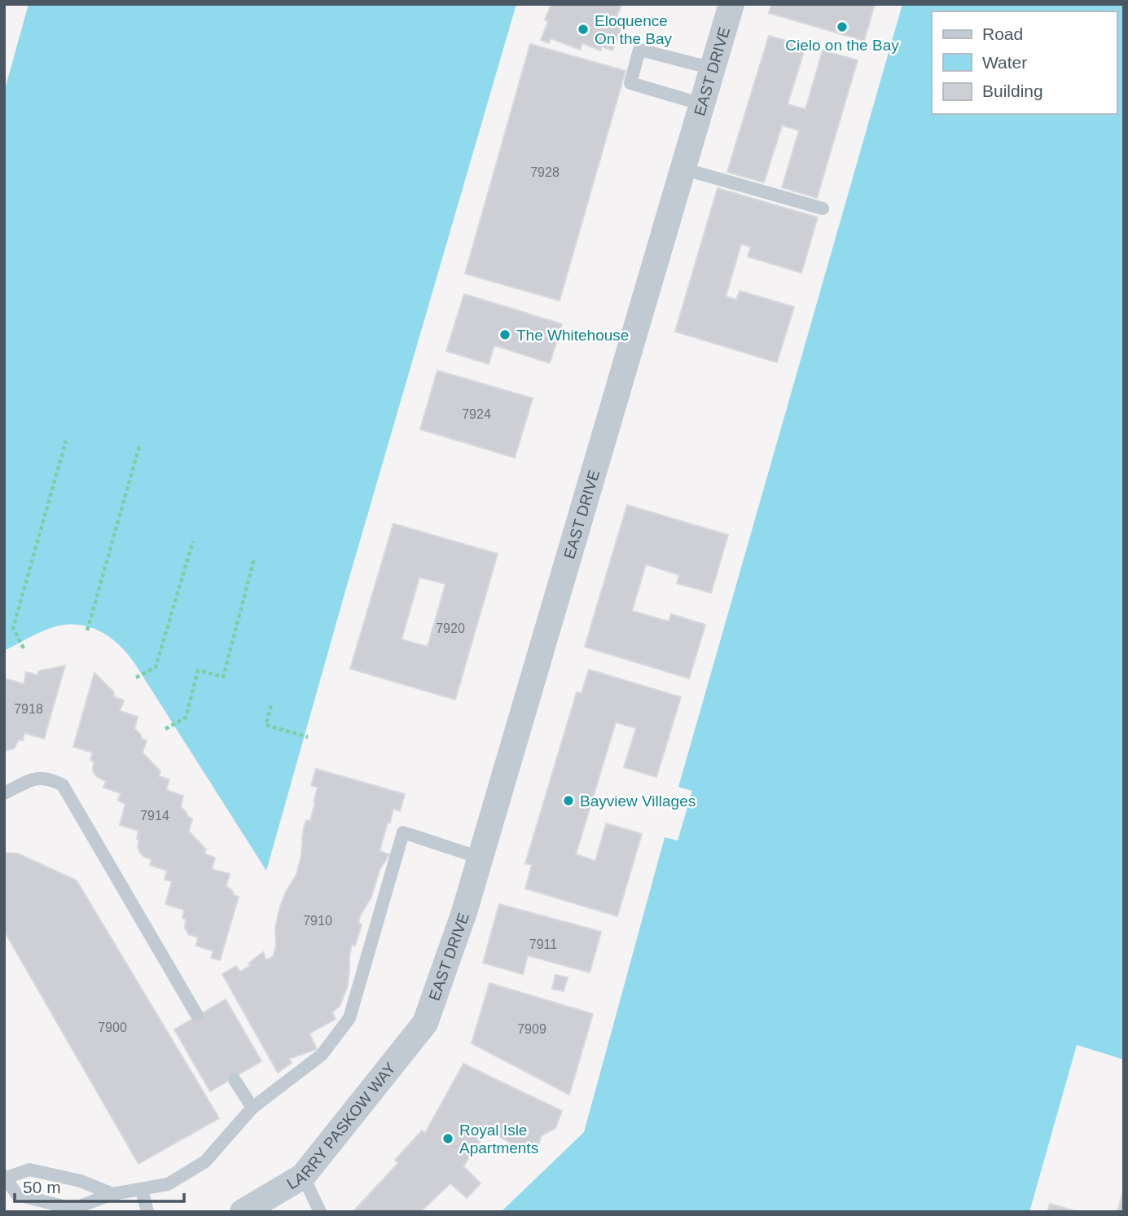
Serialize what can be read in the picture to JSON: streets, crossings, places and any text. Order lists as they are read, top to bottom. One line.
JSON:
{"streets":{"street":["EAST DRIVE","LARRY PASKOW WAY"]},"crossings":[["EAST DRIVE","LARRY PASKOW WAY"]],"places":["Cielo on the Bay","Eloquence On the Bay","The Whitehouse","Bayview Villages","Royal Isle Apartments"],"house_numbers":["7928","7924","7920","7918","7914","7910","7911","7900","7909"],"legend":["Road","Water","Building"],"scale_bar":"50 m"}
